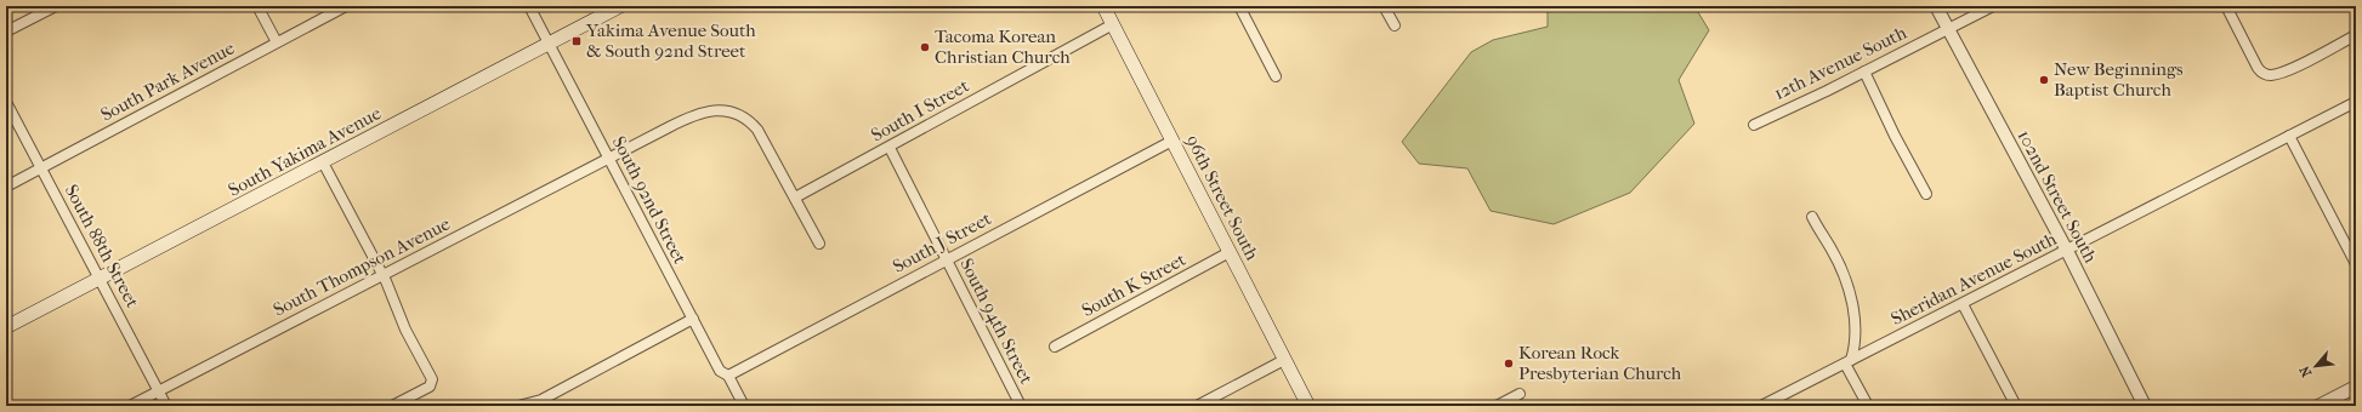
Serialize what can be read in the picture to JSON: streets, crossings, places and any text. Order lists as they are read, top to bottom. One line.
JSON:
{"streets":{"main road":["South Yakima Avenue","96th Street South"],"street":["12th Avenue South","South Park Avenue","South I Street","102nd Street South","South 92nd Street","South J Street","South 88th Street","South Thompson Avenue","Sheridan Avenue South","South K Street","South 94th Street"]},"crossings":[["12th Avenue South","102nd Street South"],["South Park Avenue","South 88th Street"],["South I Street","96th Street South"],["South I Street","South Thompson Avenue"],["South I Street","South 94th Street"],["South Yakima Avenue","South 92nd Street"],["South Yakima Avenue","South 88th Street"],["102nd Street South","Sheridan Avenue South"],["96th Street South","South J Street"],["96th Street South","South K Street"],["South 92nd Street","South J Street"],["South 92nd Street","South Thompson Avenue"],["South J Street","South 94th Street"],["South 88th Street","South Thompson Avenue"]],"places":{"transit":["Yakima Avenue South & South 92nd Street"],"other":["Tacoma Korean Christian Church","New Beginnings Baptist Church","Korean Rock Presbyterian Church"]},"north":"bottom left"}
